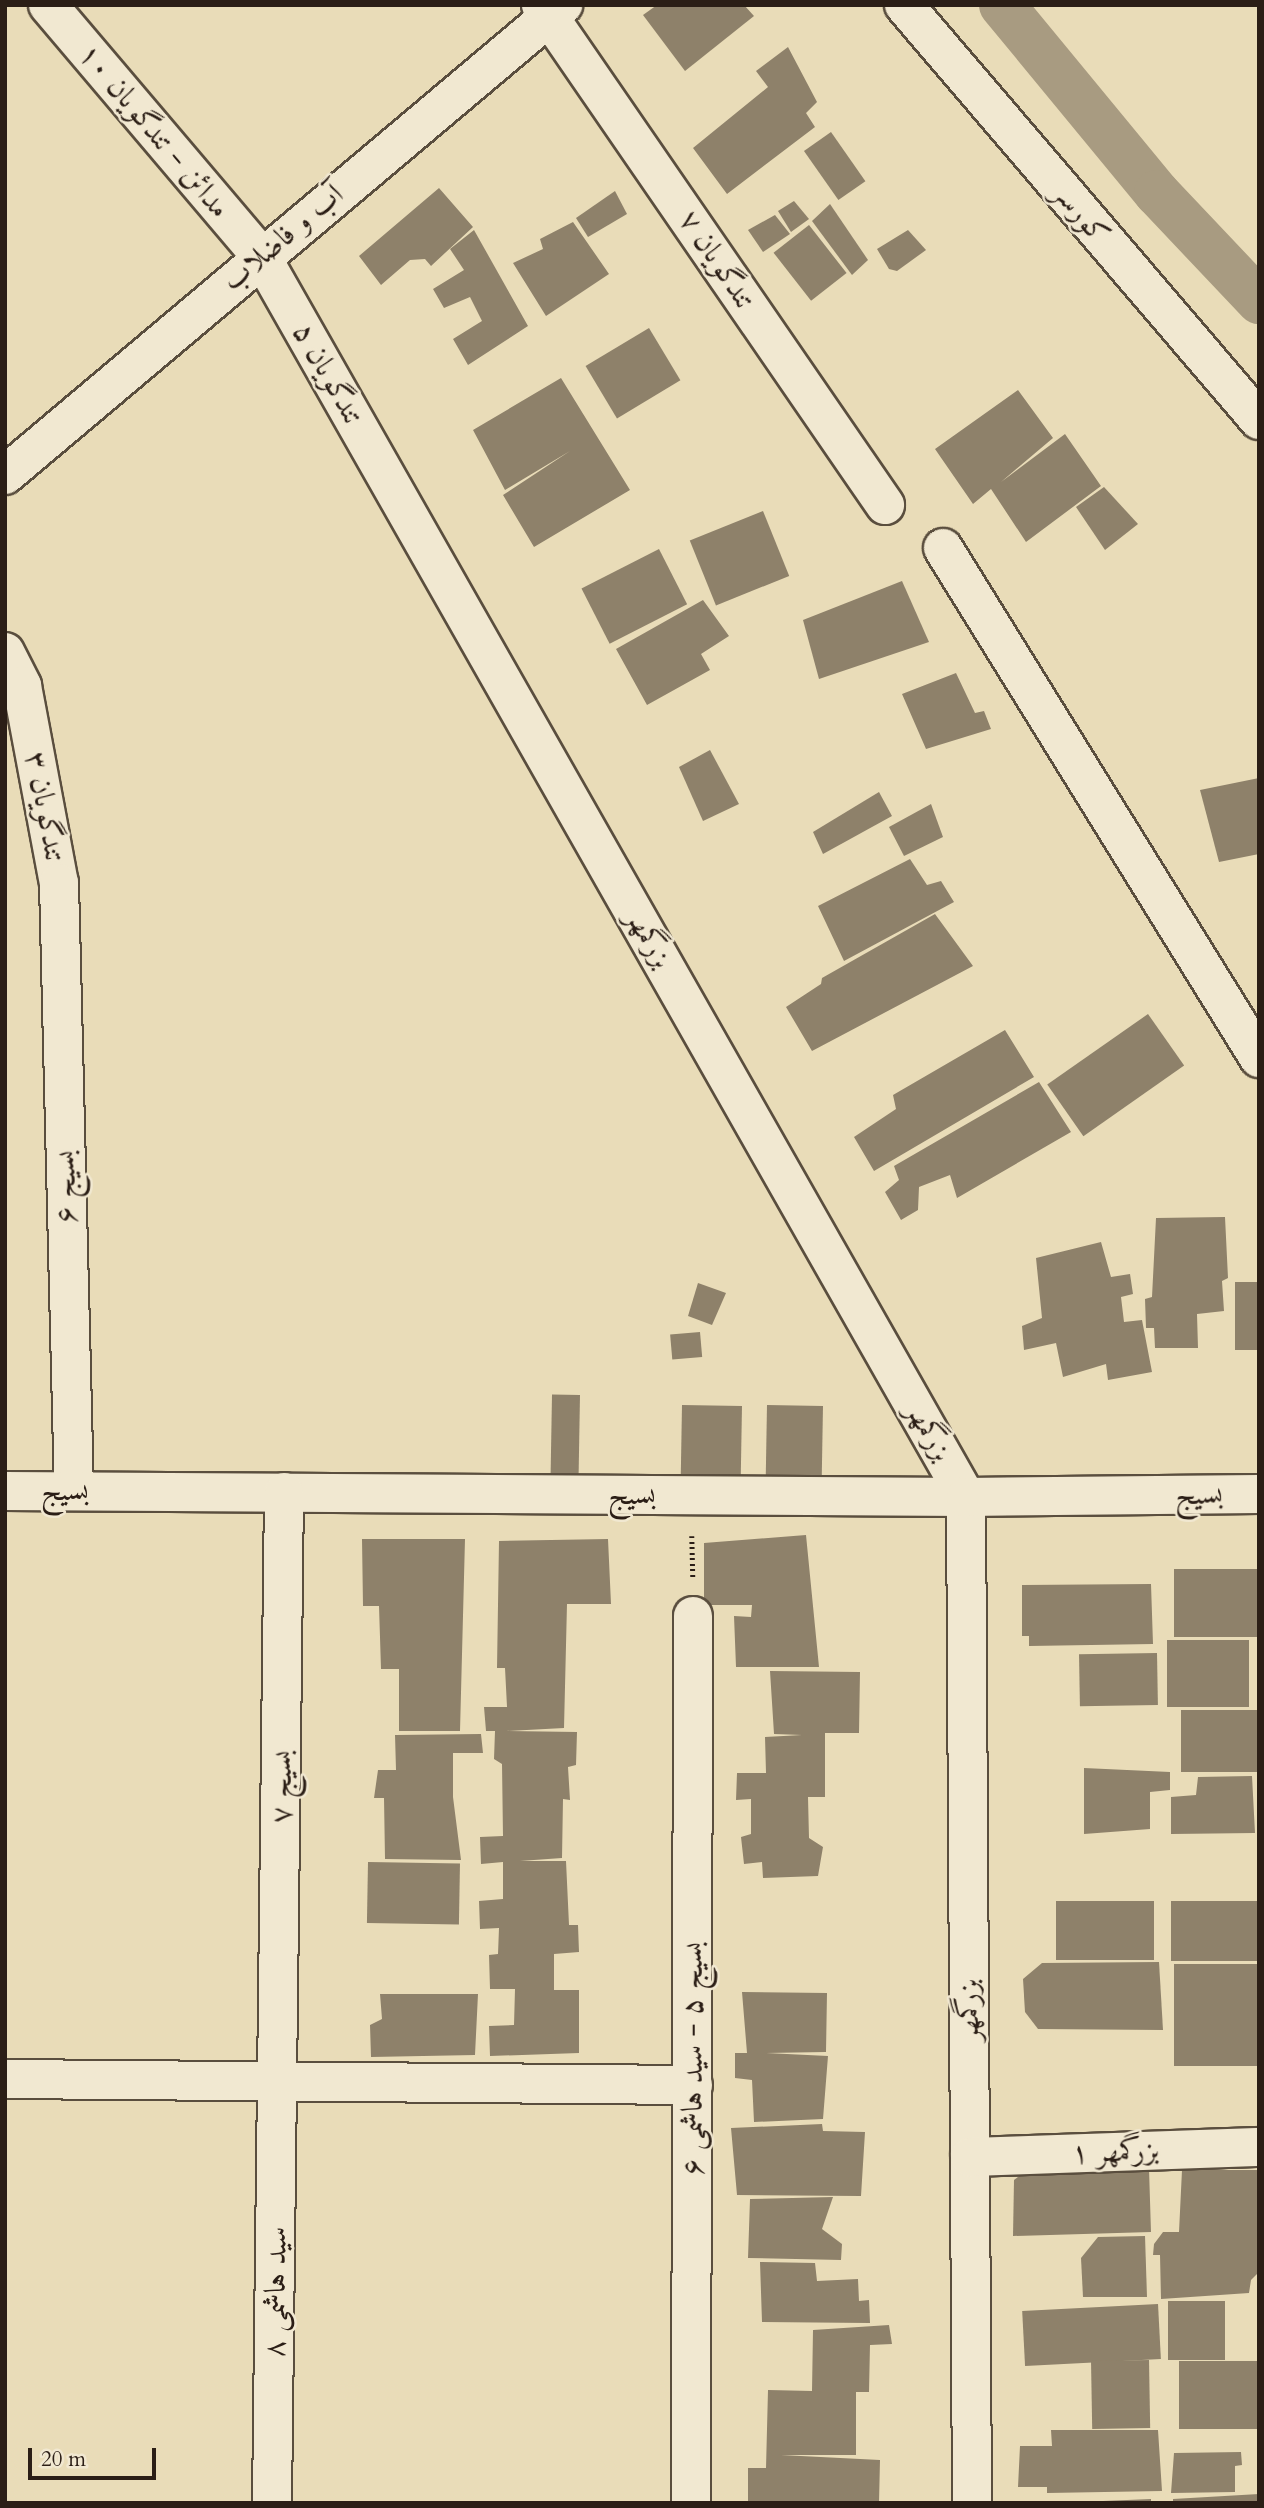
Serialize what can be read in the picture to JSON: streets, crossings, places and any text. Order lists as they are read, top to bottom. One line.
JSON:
{"streets":{"street":["مدائن - تندگویان ۱۰","کورسر","آب و فاضلاب","تندگویان ۷","تندگویان ۵","تندگویان ۳","بزرگمهر","بسیج ۶","بسیج","بسیج ۷","بسیج ۵ - سید هاشمی ۶","بزرگمهر ۱","سید هاشمی ۸"]},"crossings":[["مدائن - تندگویان ۱۰","آب و فاضلاب"],["مدائن - تندگویان ۱۰","تندگویان ۵"],["آب و فاضلاب","تندگویان ۷"],["آب و فاضلاب","تندگویان ۵"],["تندگویان ۵","بزرگمهر"],["تندگویان ۳","بسیج ۶"],["بزرگمهر","بسیج"],["بزرگمهر","بزرگمهر ۱"],["بسیج ۶","بسیج"],["بسیج","بسیج ۷"],["بسیج ۷","سید هاشمی ۸"]],"scale_bar":"20 m"}
